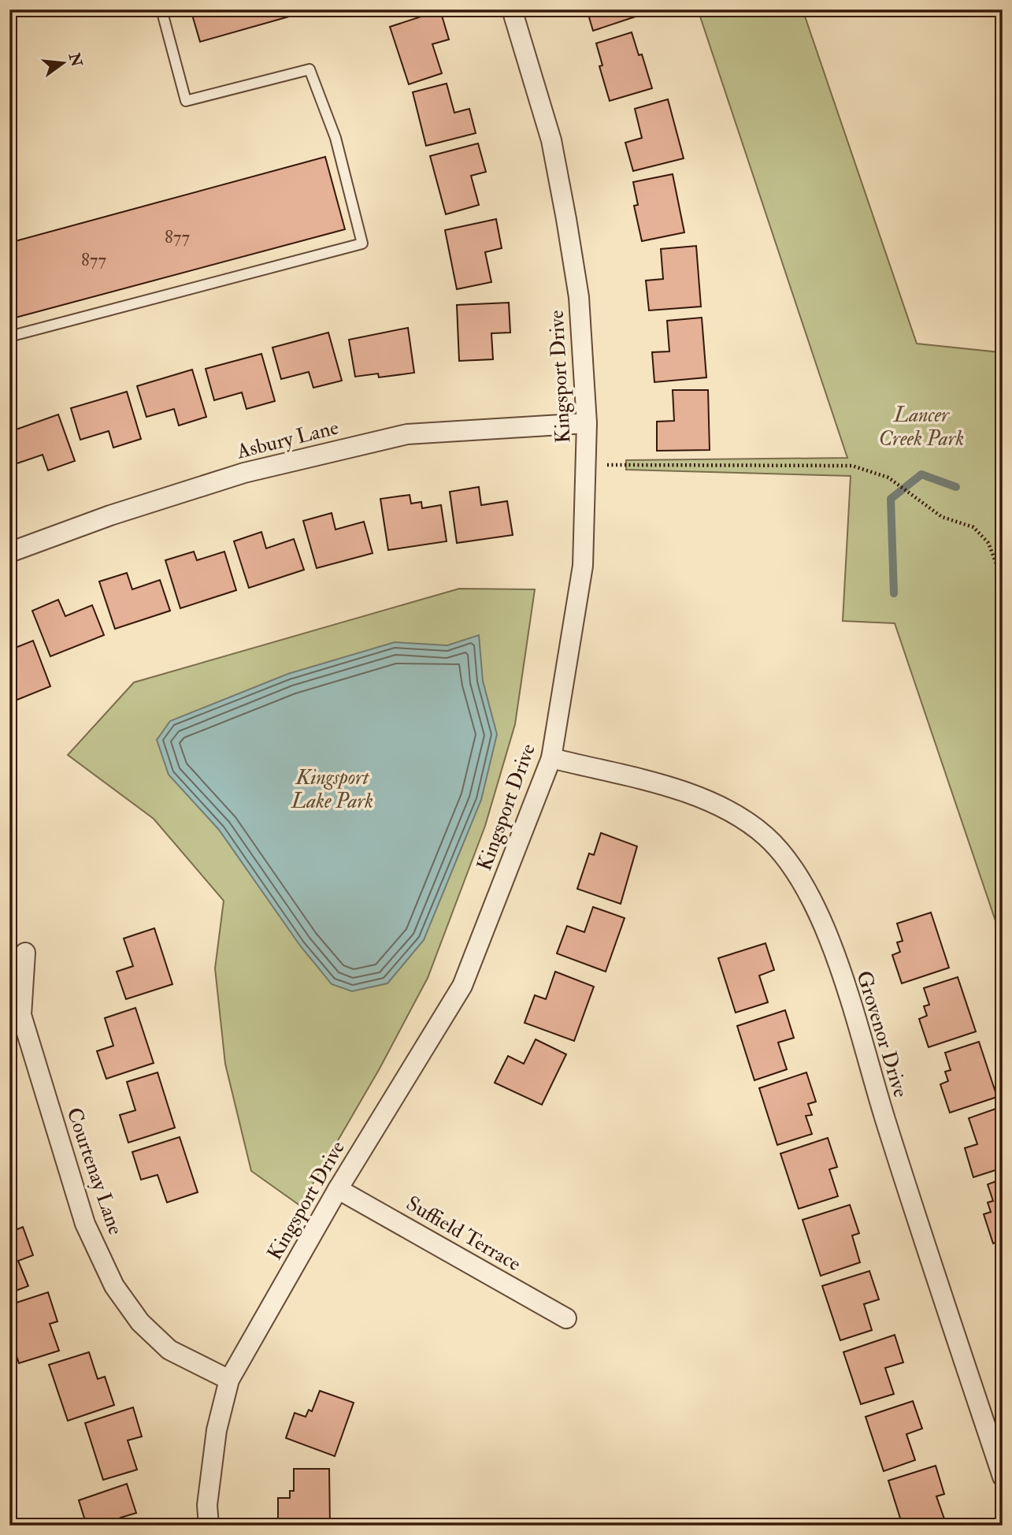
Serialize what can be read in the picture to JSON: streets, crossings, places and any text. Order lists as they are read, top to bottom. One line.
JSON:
{"streets":{"street":["Kingsport Drive","Asbury Lane","Grovenor Drive","Courtenay Lane","Suffield Terrace"]},"crossings":[["Kingsport Drive","Asbury Lane"],["Kingsport Drive","Grovenor Drive"],["Kingsport Drive","Courtenay Lane"],["Kingsport Drive","Suffield Terrace"]],"parks":["Lancer Creek Park","Kingsport Lake Park"],"house_numbers":["877","877"],"north":"right"}
